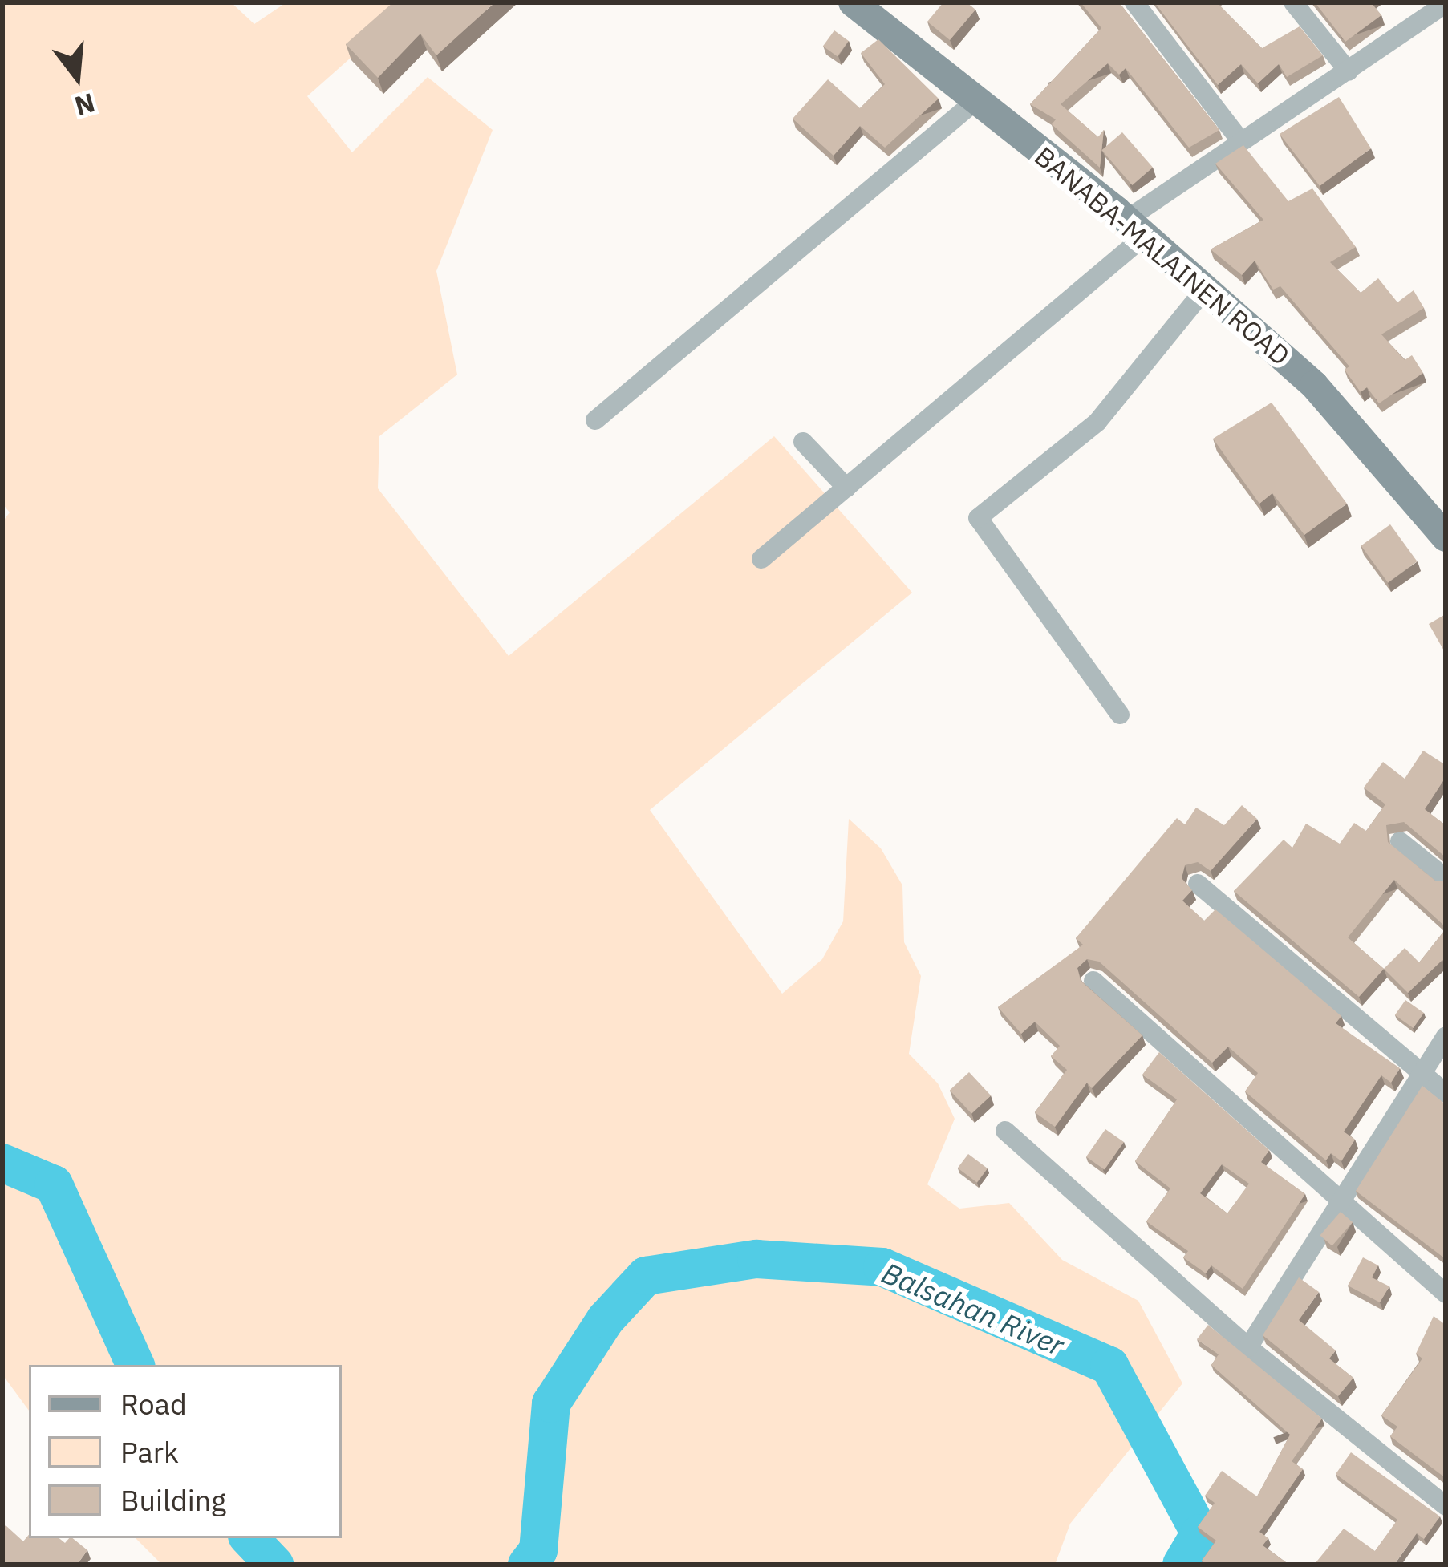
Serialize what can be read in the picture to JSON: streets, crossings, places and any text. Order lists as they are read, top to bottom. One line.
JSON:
{"streets":{"street":["BANABA-MALAINEN ROAD"]},"water":["Balsahan River"],"legend":["Road","Park","Building"],"north":"bottom"}
